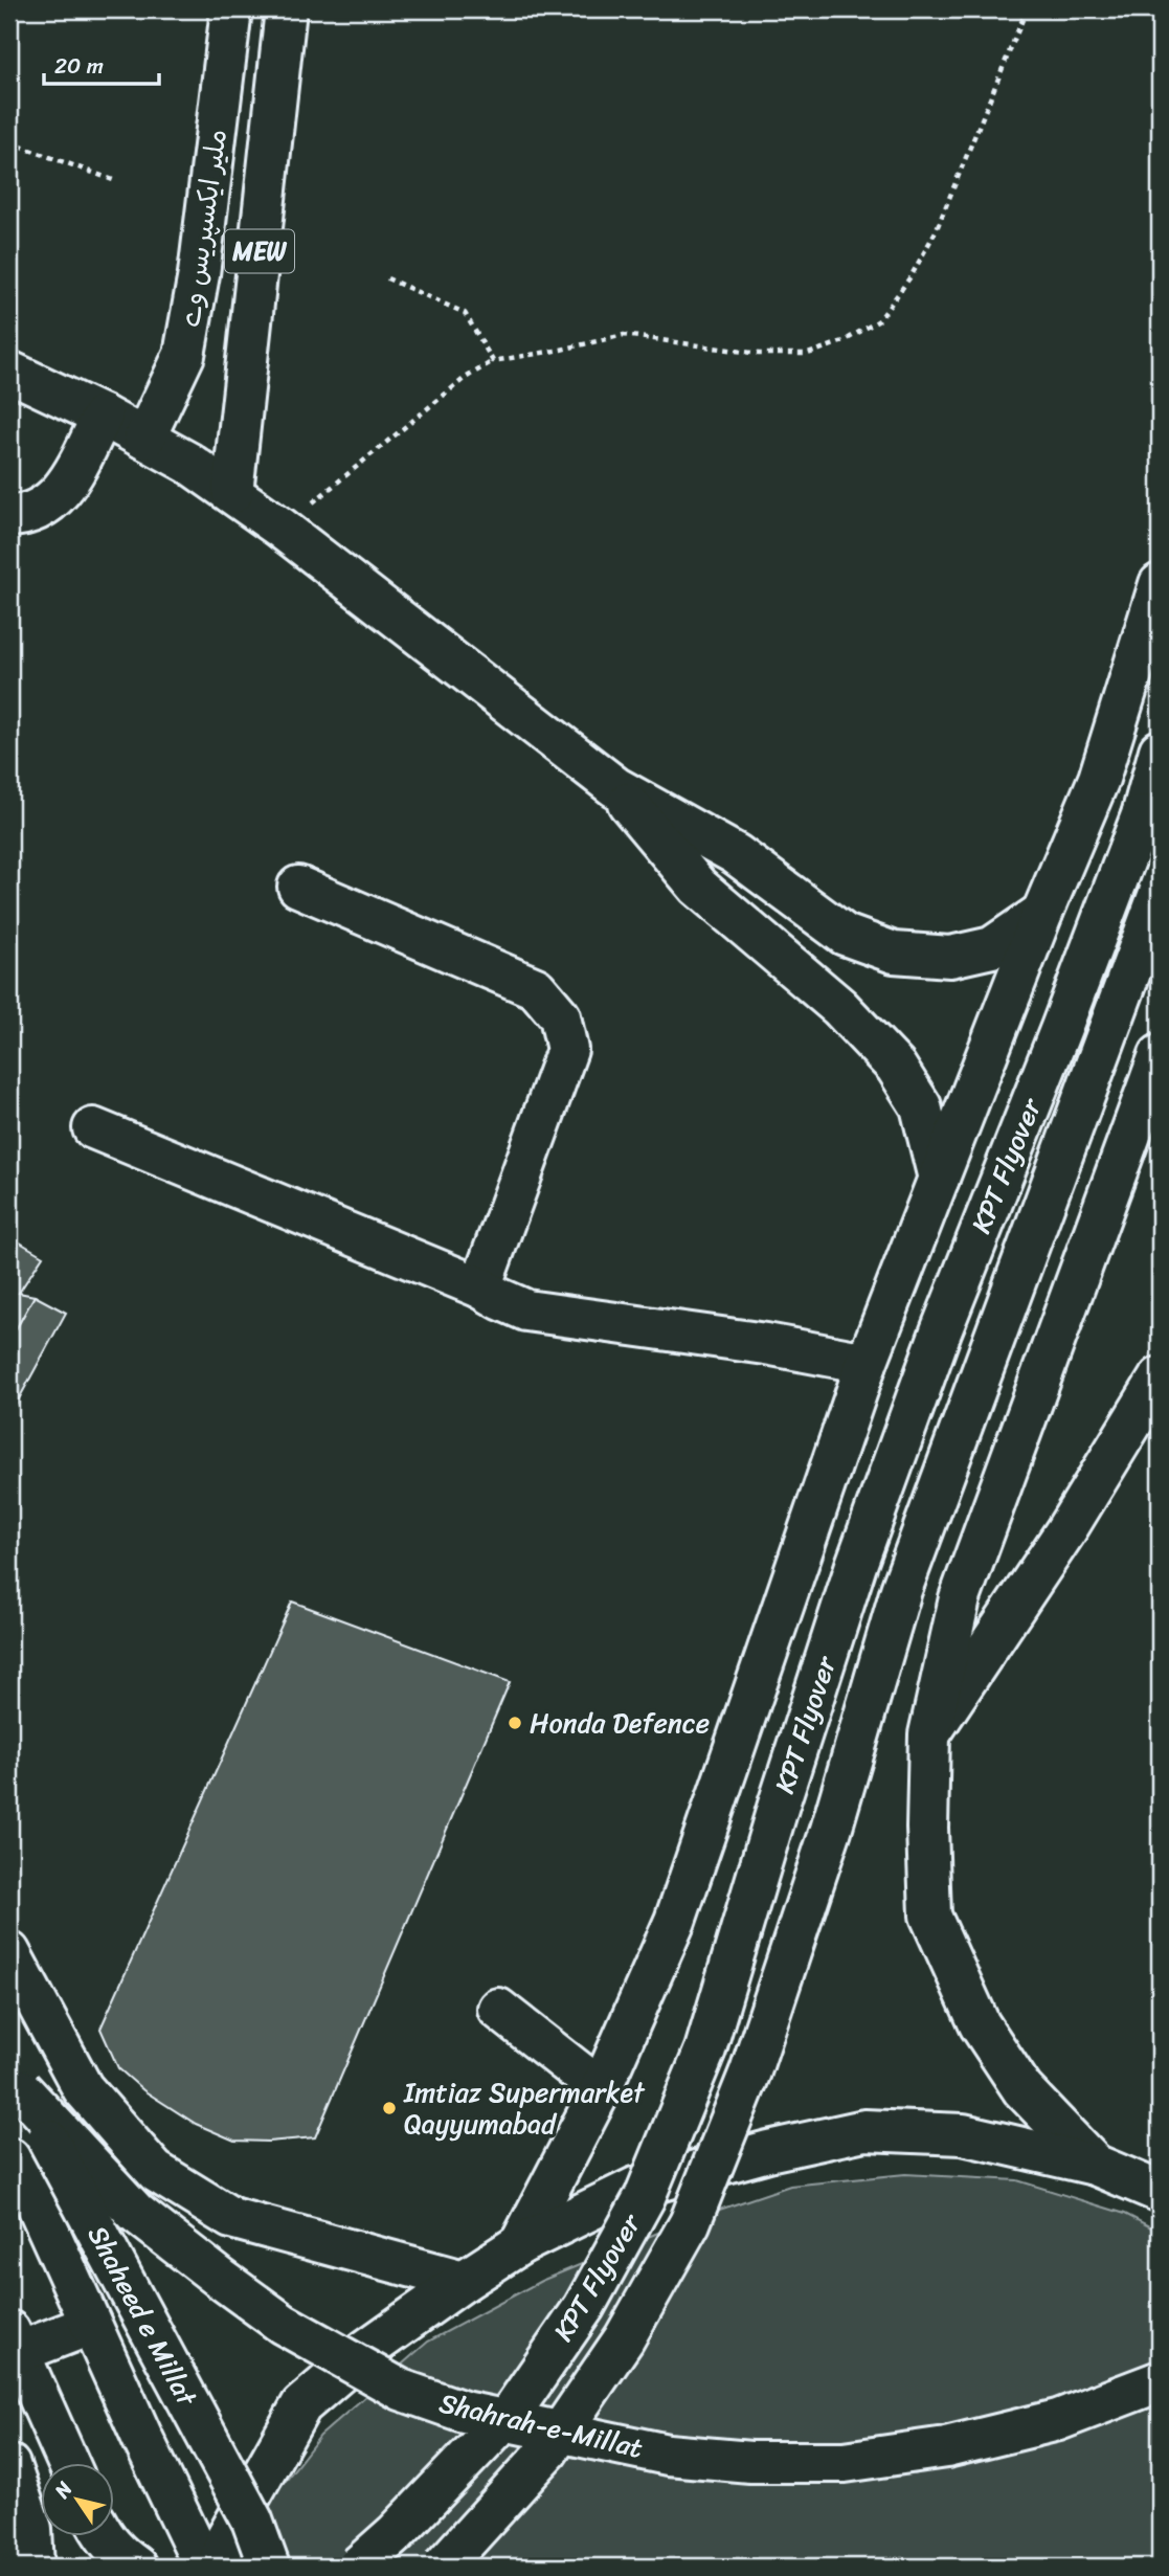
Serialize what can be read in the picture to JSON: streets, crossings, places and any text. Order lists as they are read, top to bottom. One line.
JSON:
{"streets":{"main road":["ملیر ایکسپریس وے","MEW","KPT Flyover","Shaheed e Millat","Shahrah-e-Millat"]},"crossings":[["Shaheed e Millat","Shahrah-e-Millat"]],"places":["Honda Defence","Imtiaz Supermarket Qayyumabad"],"scale_bar":"20 m","north":"top left"}
